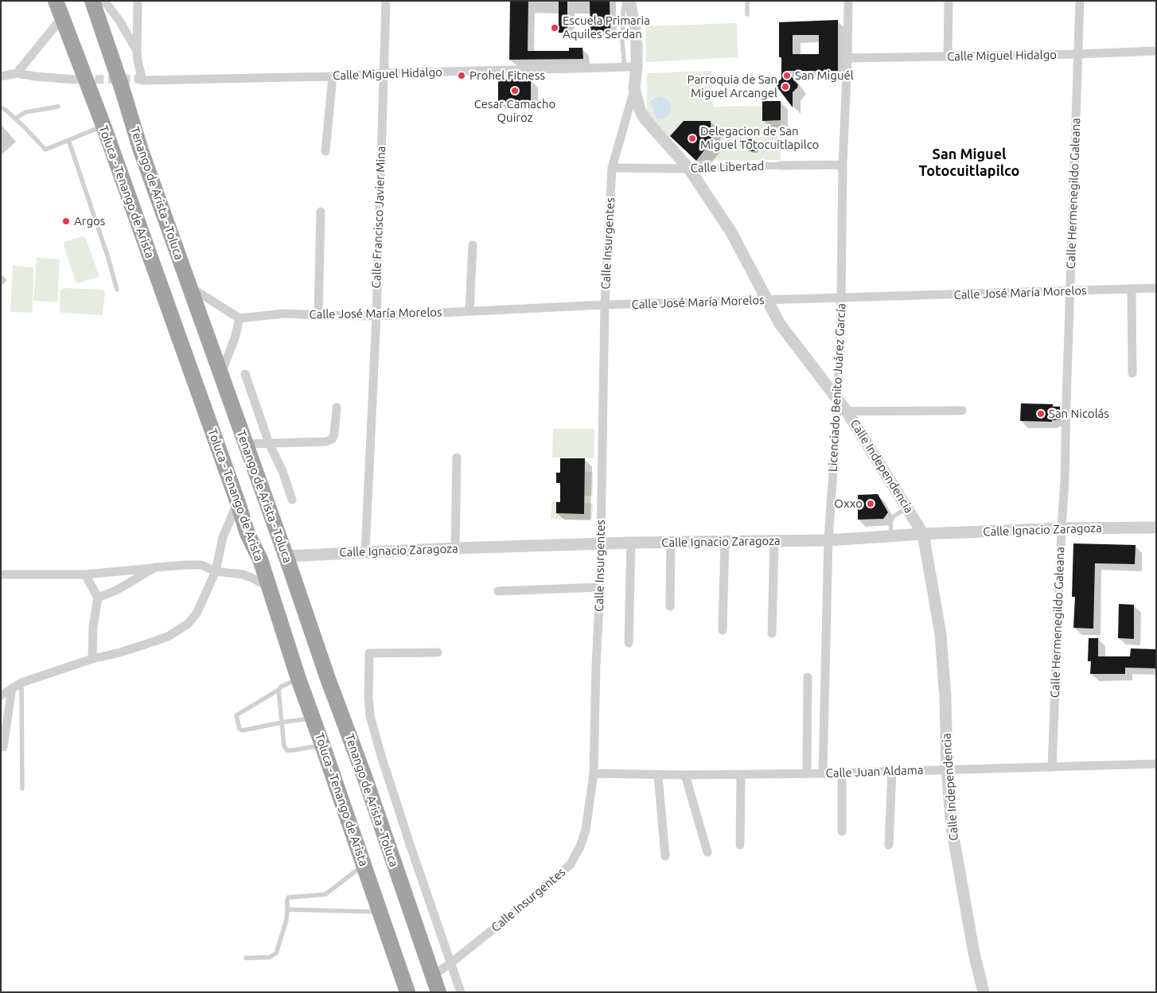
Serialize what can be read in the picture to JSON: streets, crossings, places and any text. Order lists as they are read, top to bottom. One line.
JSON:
{"streets":{"highway":["Toluca - Tenango de Arista","Tenango de Arista - Toluca"],"street":["Calle Miguel Hidalgo","Calle Libertad","Calle Hermenegildo Galeana","Calle Francisco Javier Mina","Calle Insurgentes","Calle José María Morelos","Licenciado Benito Juárez García","Calle Independencia","Calle Ignacio Zaragoza","Calle Juan Aldama"]},"crossings":[["Calle Miguel Hidalgo","Calle Hermenegildo Galeana"],["Calle Miguel Hidalgo","Calle Francisco Javier Mina"],["Calle Miguel Hidalgo","Licenciado Benito Juárez García"],["Calle Miguel Hidalgo","Calle Independencia"],["Calle Libertad","Calle Insurgentes"],["Calle Libertad","Licenciado Benito Juárez García"],["Calle Libertad","Calle Independencia"],["Tenango de Arista - Toluca","Calle Insurgentes"],["Tenango de Arista - Toluca","Calle Ignacio Zaragoza"],["Calle Hermenegildo Galeana","Calle José María Morelos"],["Calle Hermenegildo Galeana","Calle Ignacio Zaragoza"],["Calle Hermenegildo Galeana","Calle Juan Aldama"],["Calle Francisco Javier Mina","Calle José María Morelos"],["Calle Francisco Javier Mina","Calle Ignacio Zaragoza"],["Calle Insurgentes","Calle José María Morelos"],["Calle Insurgentes","Calle Independencia"],["Calle Insurgentes","Calle Ignacio Zaragoza"],["Calle Insurgentes","Calle Juan Aldama"],["Calle José María Morelos","Licenciado Benito Juárez García"],["Calle José María Morelos","Calle Independencia"],["Licenciado Benito Juárez García","Calle Independencia"],["Licenciado Benito Juárez García","Calle Ignacio Zaragoza"],["Licenciado Benito Juárez García","Calle Juan Aldama"],["Calle Independencia","Calle Ignacio Zaragoza"],["Calle Independencia","Calle Juan Aldama"]],"districts":["San Miguel Totocuitlapilco"],"places":["Escuela Primaria Aquiles Serdan","Prohel Fitness","San Miguél","Parroquia de San Miguel Arcangel","Cesar Camacho Quiroz","Delegacion de San Miguel Totocuitlapilco","Argos","San Nicolás","Oxxo"]}
